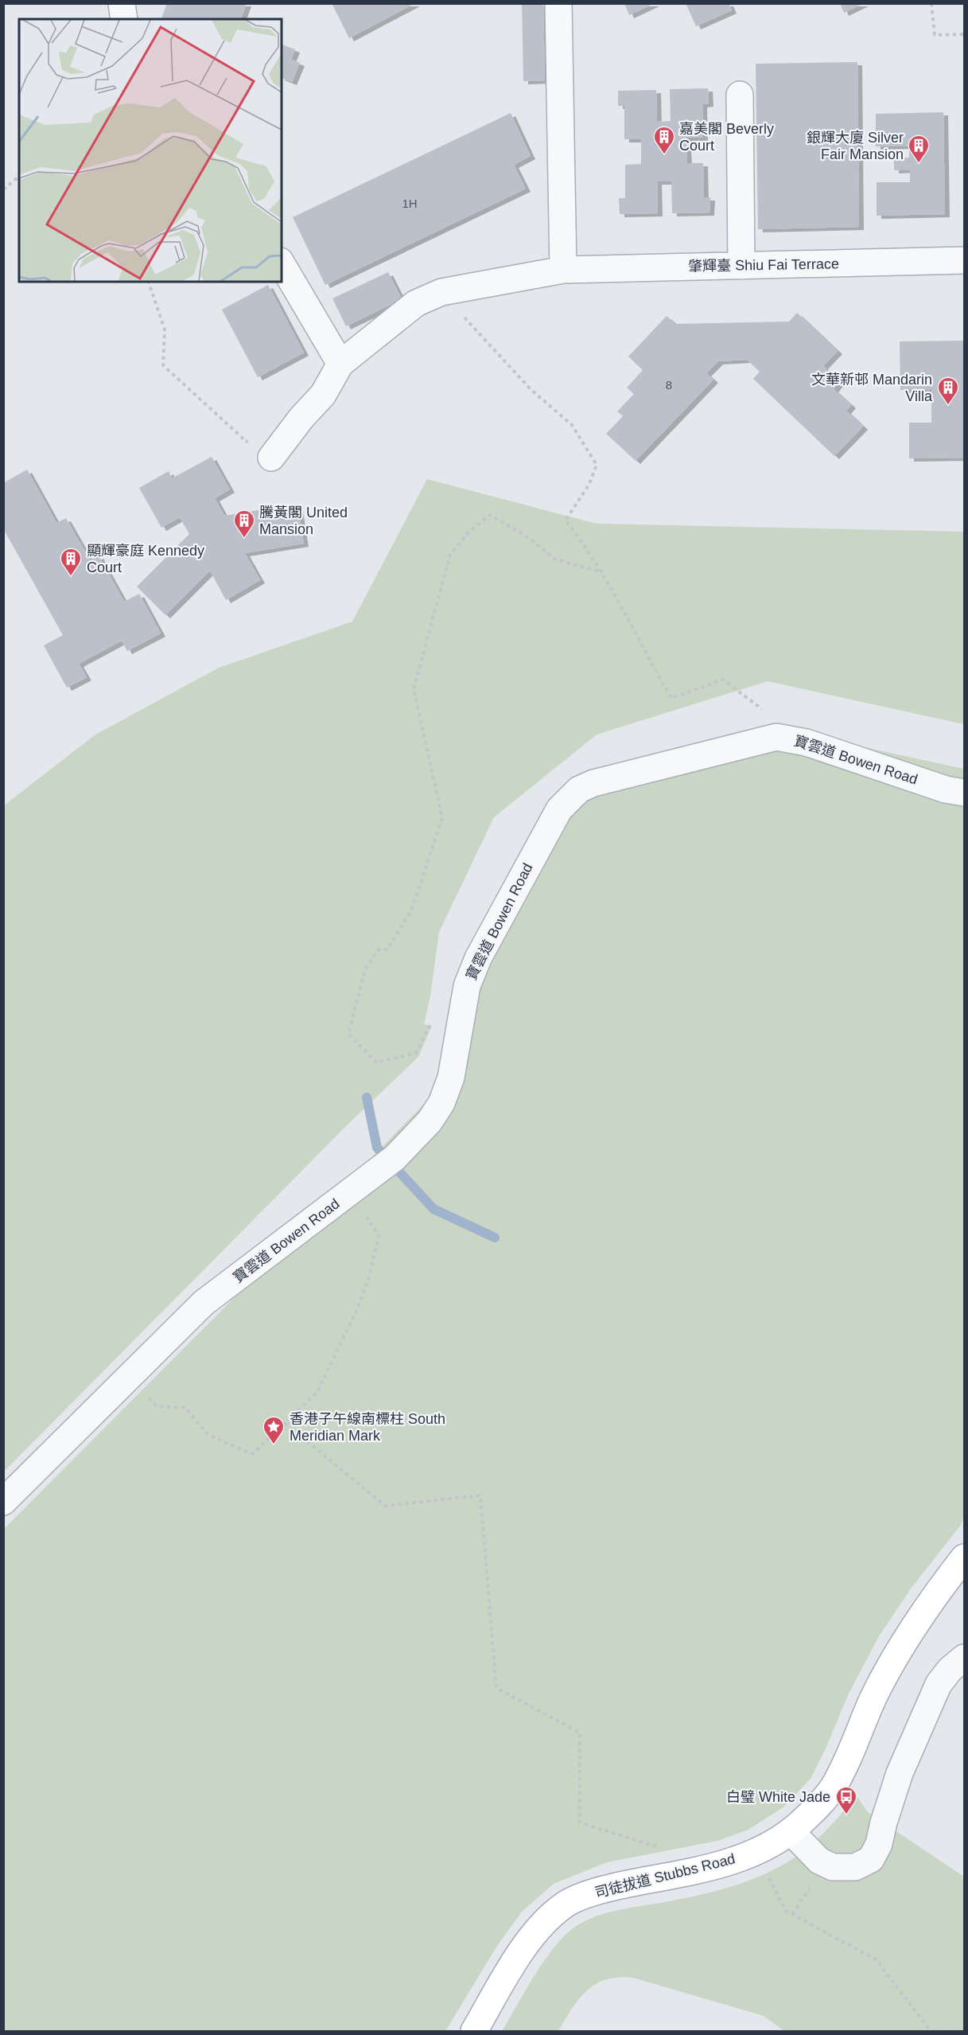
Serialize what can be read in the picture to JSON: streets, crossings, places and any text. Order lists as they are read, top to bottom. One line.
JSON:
{"streets":{"main road":["司徒拔道 Stubbs Road"],"street":["肇輝臺 Shiu Fai Terrace","寶雲道 Bowen Road"]},"places":{"building":["嘉美閣 Beverly Court","銀輝大廈 Silver Fair Mansion","文華新邨 Mandarin Villa","騰黃閣 United Mansion","顯輝豪庭 Kennedy Court"],"place":["香港子午線南標柱 South Meridian Mark"],"bus stop":["白璧 White Jade"]},"house_numbers":["1H","8"]}
